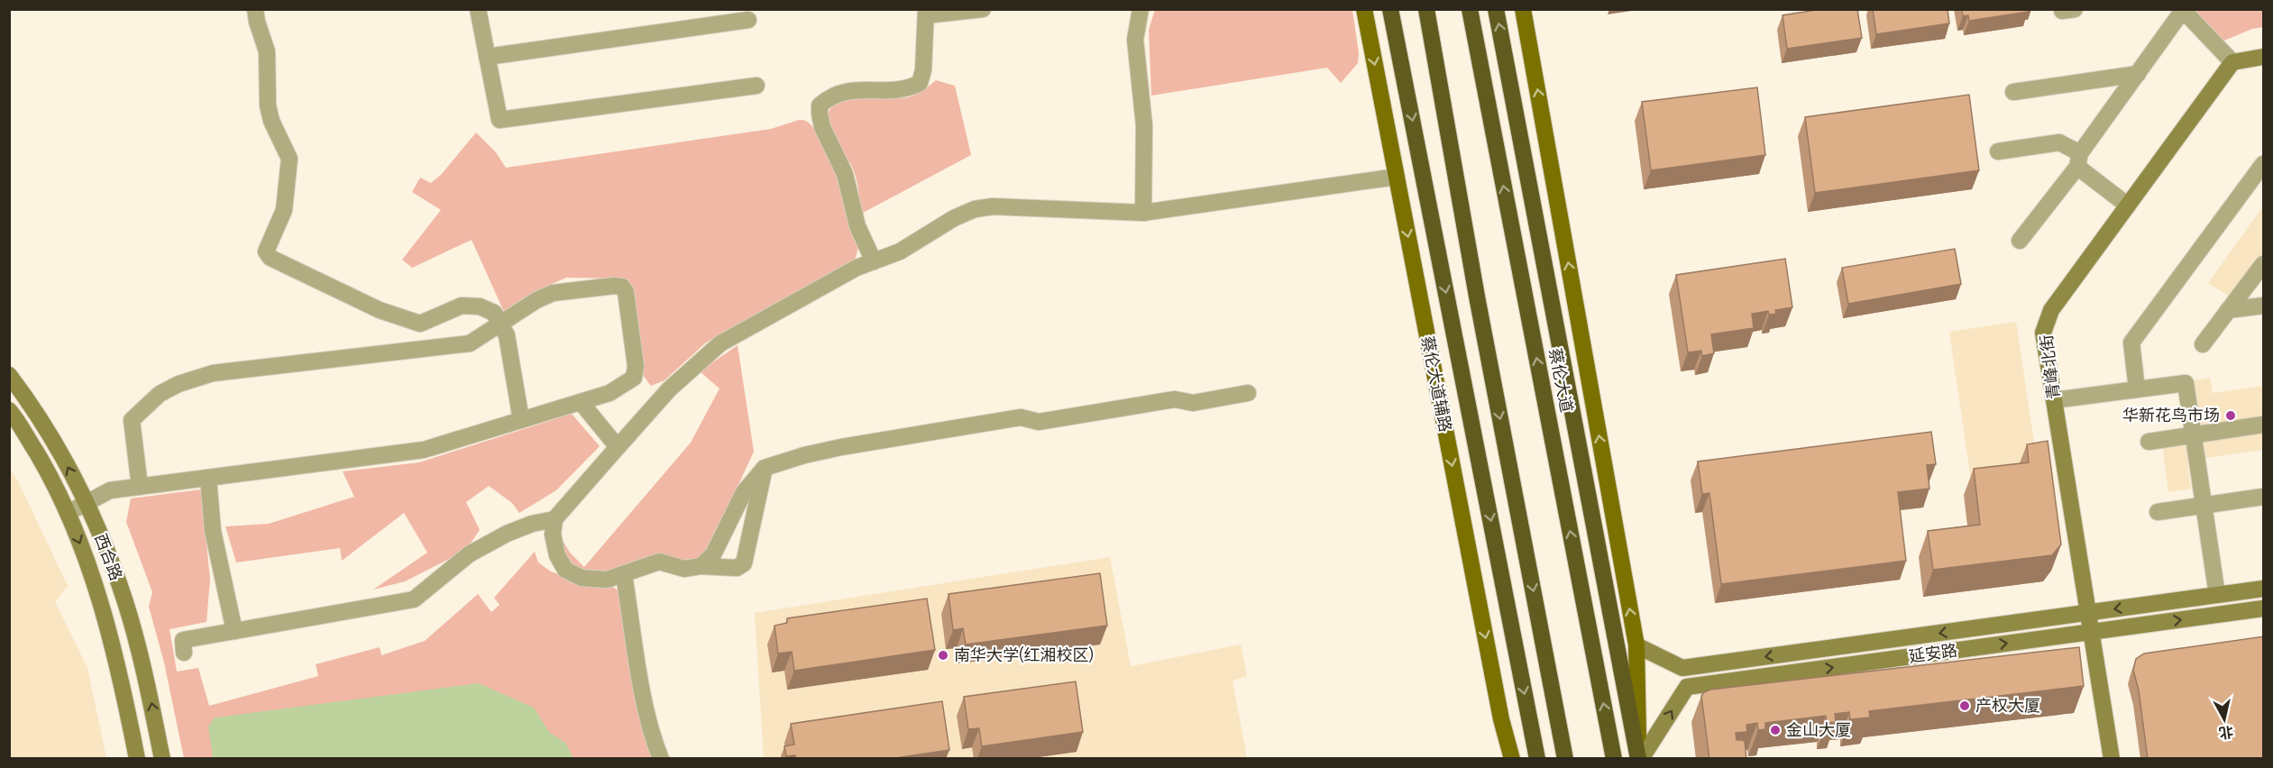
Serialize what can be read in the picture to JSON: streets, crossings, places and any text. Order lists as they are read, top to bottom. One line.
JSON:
{"streets":{"highway":["蔡伦大道"],"main road":["青峰北街","蔡伦大道辅路","西合路","延安路"]},"crossings":[["青峰北街","延安路"]],"one_way":["蔡伦大道辅路"],"places":["华新花鸟市场","南华大学(红湘校区)","产权大厦","金山大厦"],"north":"bottom"}
